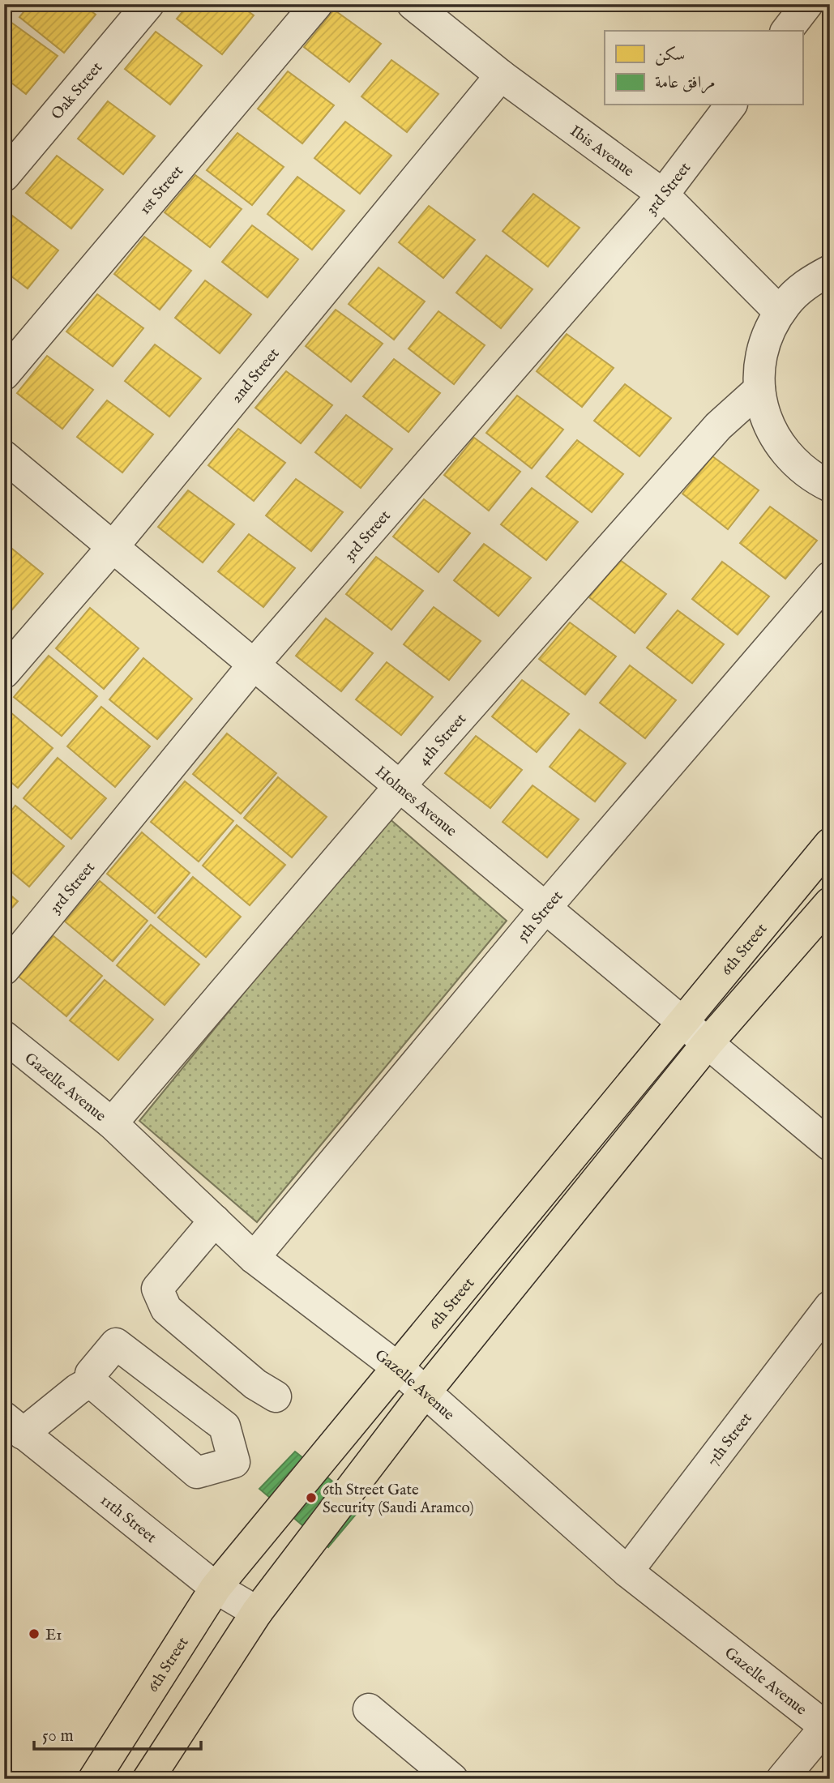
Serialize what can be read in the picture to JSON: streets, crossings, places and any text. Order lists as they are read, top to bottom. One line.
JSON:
{"streets":{"main road":["6th Street"],"street":["Oak Street","Ibis Avenue","3rd Street","1st Street","2nd Street","4th Street","Holmes Avenue","5th Street","Gazelle Avenue","7th Street","11th Street"]},"crossings":[["Ibis Avenue","3rd Street"],["Ibis Avenue","2nd Street"],["3rd Street","Holmes Avenue"],["2nd Street","Holmes Avenue"],["4th Street","Holmes Avenue"],["4th Street","Gazelle Avenue"],["Holmes Avenue","5th Street"],["Holmes Avenue","6th Street"],["5th Street","Gazelle Avenue"],["6th Street","Gazelle Avenue"],["6th Street","11th Street"],["Gazelle Avenue","7th Street"]],"places":["6th Street Gate Security (Saudi Aramco)","E1"],"legend":["سكن","مرافق عامة"],"scale_bar":"50 m"}
